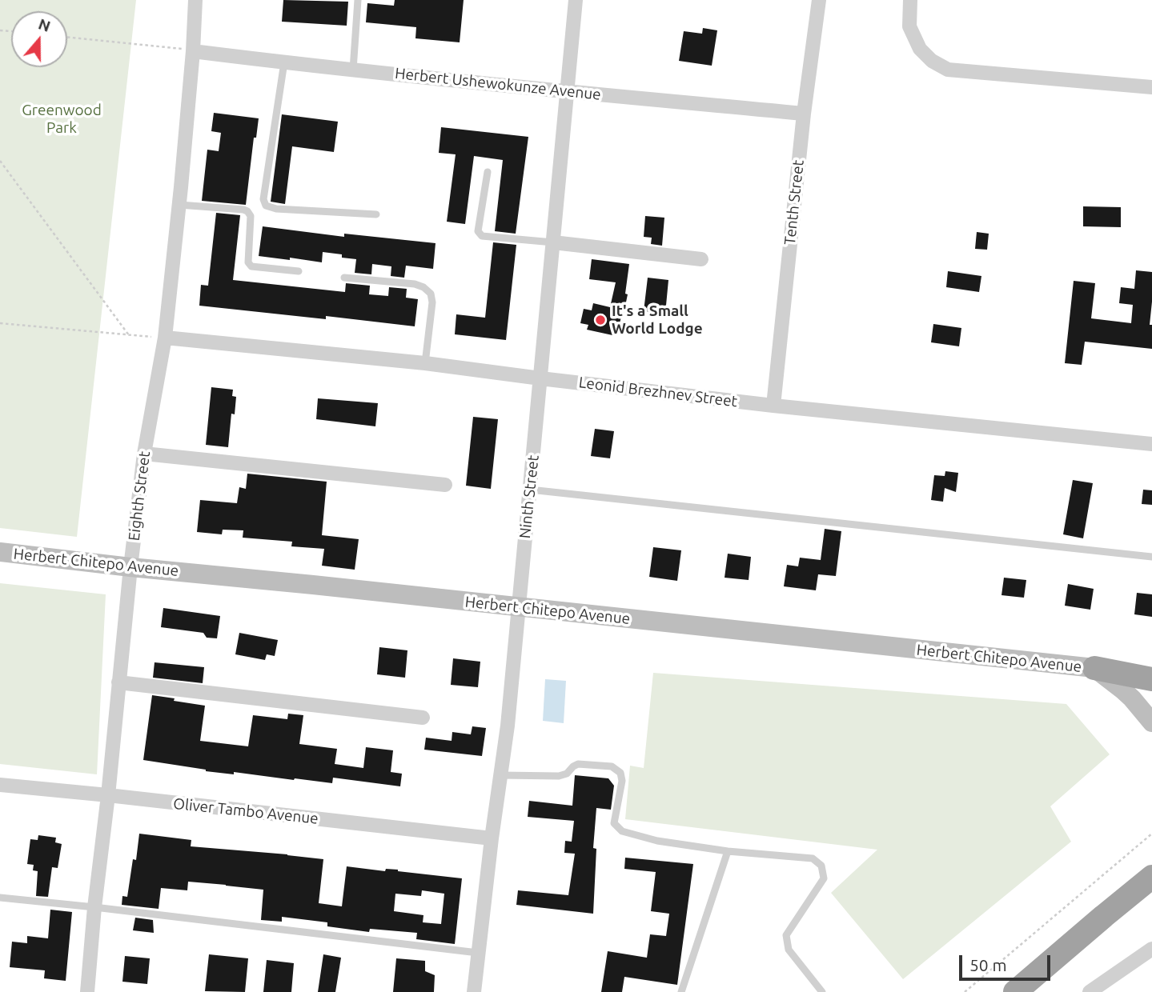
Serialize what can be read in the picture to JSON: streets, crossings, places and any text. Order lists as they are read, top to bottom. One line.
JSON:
{"streets":{"main road":["Herbert Chitepo Avenue"],"street":["Herbert Ushewokunze Avenue","Tenth Street","Leonid Brezhnev Street","Eighth Street","Ninth Street","Oliver Tambo Avenue"]},"crossings":[["Herbert Ushewokunze Avenue","Tenth Street"],["Herbert Ushewokunze Avenue","Eighth Street"],["Herbert Ushewokunze Avenue","Ninth Street"],["Tenth Street","Leonid Brezhnev Street"],["Leonid Brezhnev Street","Eighth Street"],["Leonid Brezhnev Street","Ninth Street"],["Eighth Street","Herbert Chitepo Avenue"],["Eighth Street","Oliver Tambo Avenue"],["Ninth Street","Herbert Chitepo Avenue"],["Ninth Street","Oliver Tambo Avenue"]],"parks":["Greenwood Park"],"places":["It's a Small World Lodge"],"scale_bar":"50 m","north":"top"}
